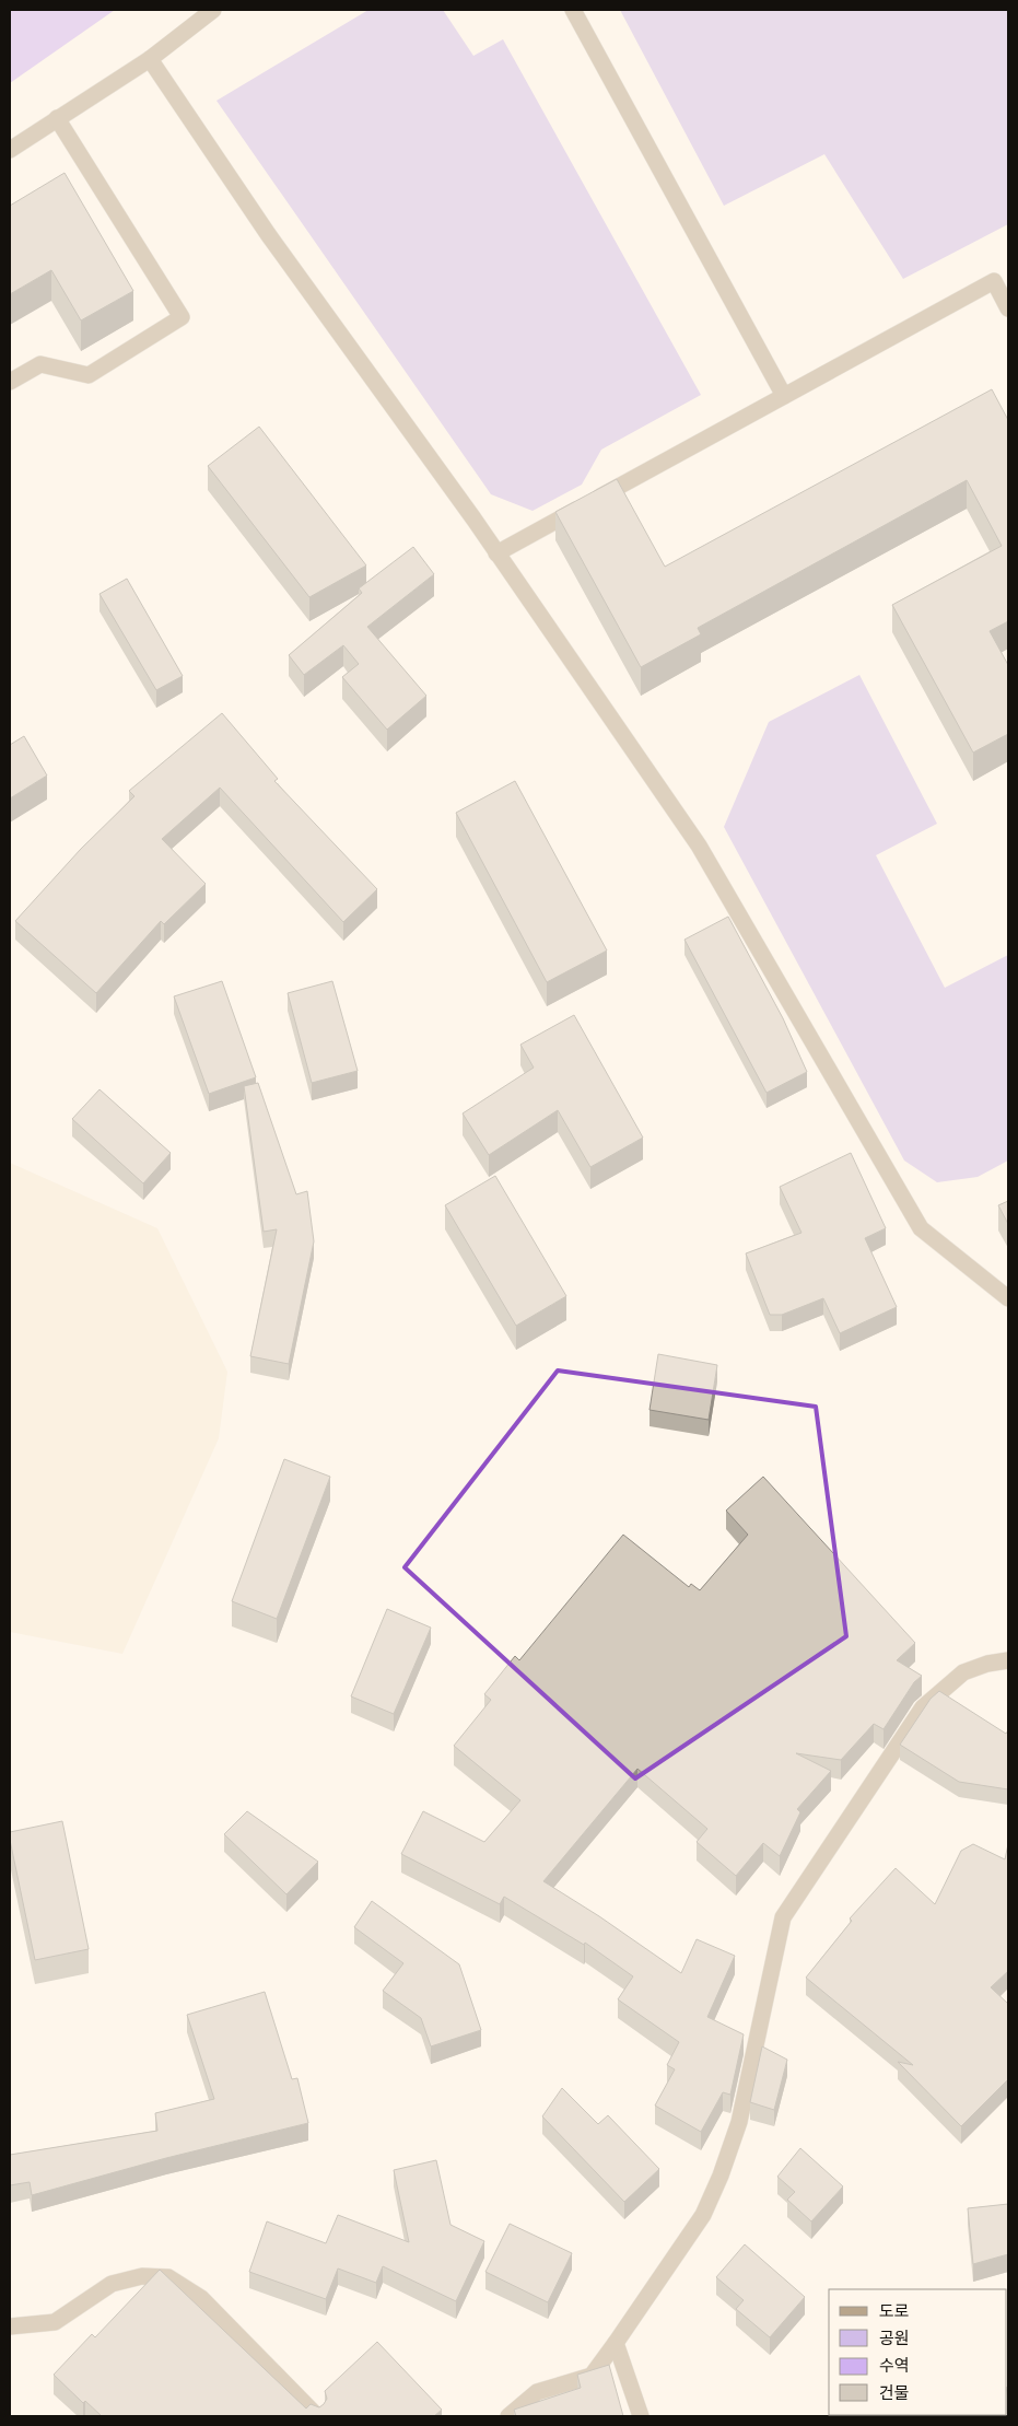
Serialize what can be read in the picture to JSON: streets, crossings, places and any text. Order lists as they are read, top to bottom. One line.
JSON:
{"legend":["도로","공원","수역","건물"]}
